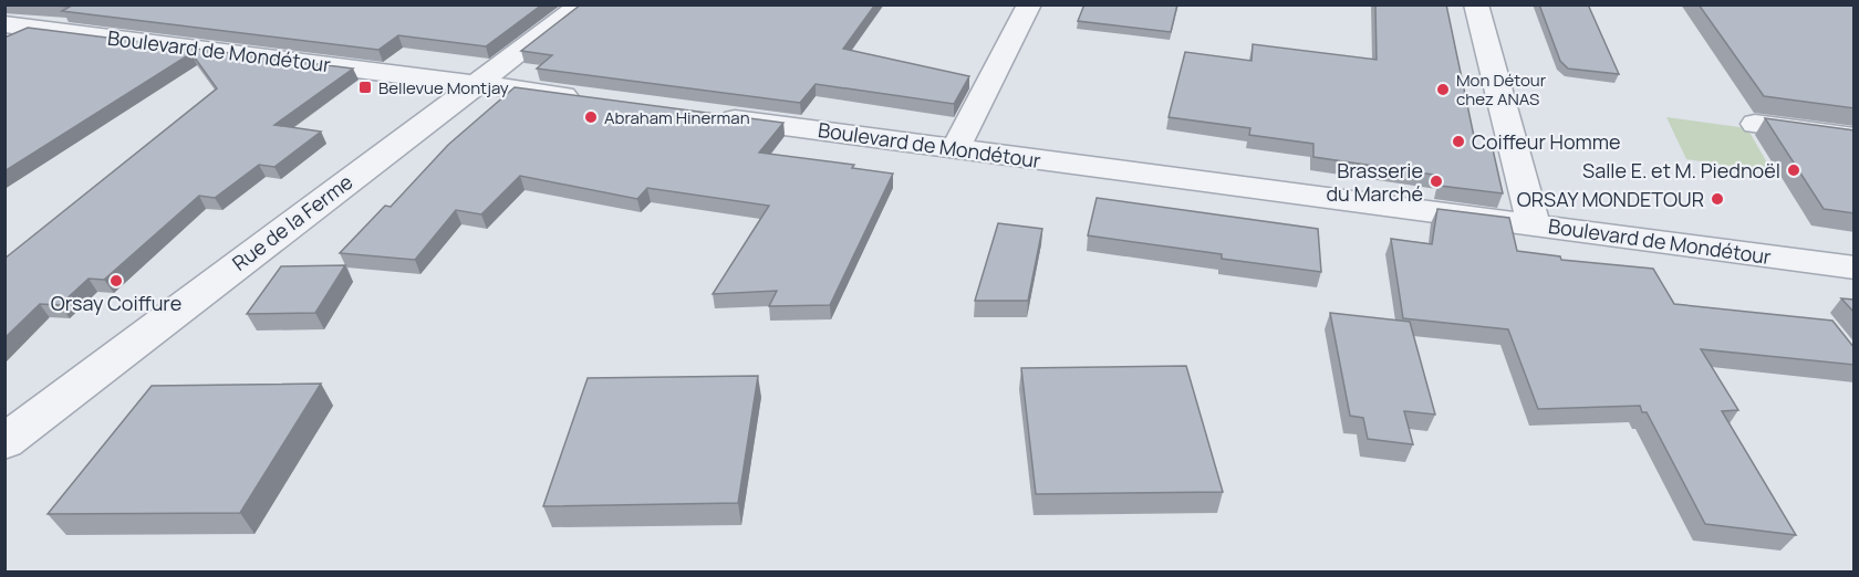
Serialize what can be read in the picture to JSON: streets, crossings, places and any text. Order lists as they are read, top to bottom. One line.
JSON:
{"streets":{"street":["Boulevard de Mondétour","Rue de la Ferme"]},"crossings":[["Boulevard de Mondétour","Rue de la Ferme"]],"places":{"transit":["Bellevue Montjay"],"other":["Mon Détour chez ANAS","Abraham Hinerman","Coiffeur Homme","Salle E. et M. Piednoël","Brasserie du Marché","ORSAY MONDETOUR","Orsay Coiffure"]}}
